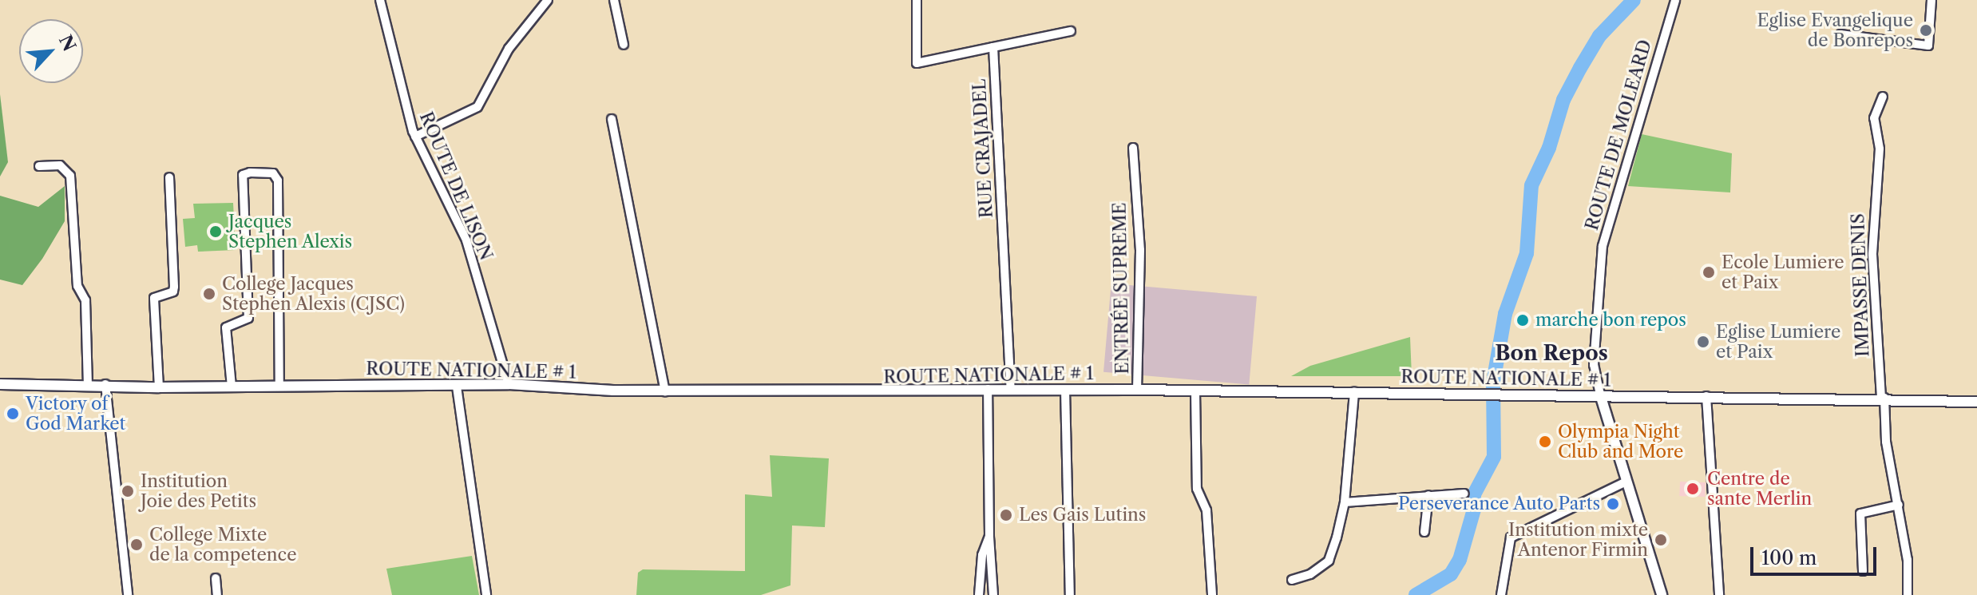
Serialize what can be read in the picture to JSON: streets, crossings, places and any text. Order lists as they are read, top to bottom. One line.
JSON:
{"streets":{"main road":["ROUTE NATIONALE # 1"],"street":["ROUTE DE MOLEARD","RUE CRAJADEL","ROUTE DE LISON","IMPASSE DENIS","ENTRÉE SUPREME"]},"crossings":[["ROUTE DE MOLEARD","ROUTE NATIONALE # 1"],["RUE CRAJADEL","ROUTE NATIONALE # 1"],["ROUTE DE LISON","ROUTE NATIONALE # 1"],["IMPASSE DENIS","ROUTE NATIONALE # 1"],["ENTRÉE SUPREME","ROUTE NATIONALE # 1"]],"districts":["Bon Repos"],"places":["Eglise Evangelique de Bonrepos","Jacques Stephen Alexis","Ecole Lumiere et Paix","College Jacques Stephen Alexis (CJSC)","marche bon repos","Eglise Lumiere et Paix","Victory of God Market","Olympia Night Club and More","Centre de sante Merlin","Institution Joie des Petits","Perseverance Auto Parts","Les Gais Lutins","Institution mixte Antenor Firmin","College Mixte de la competence"],"scale_bar":"100 m","north":"top right"}
